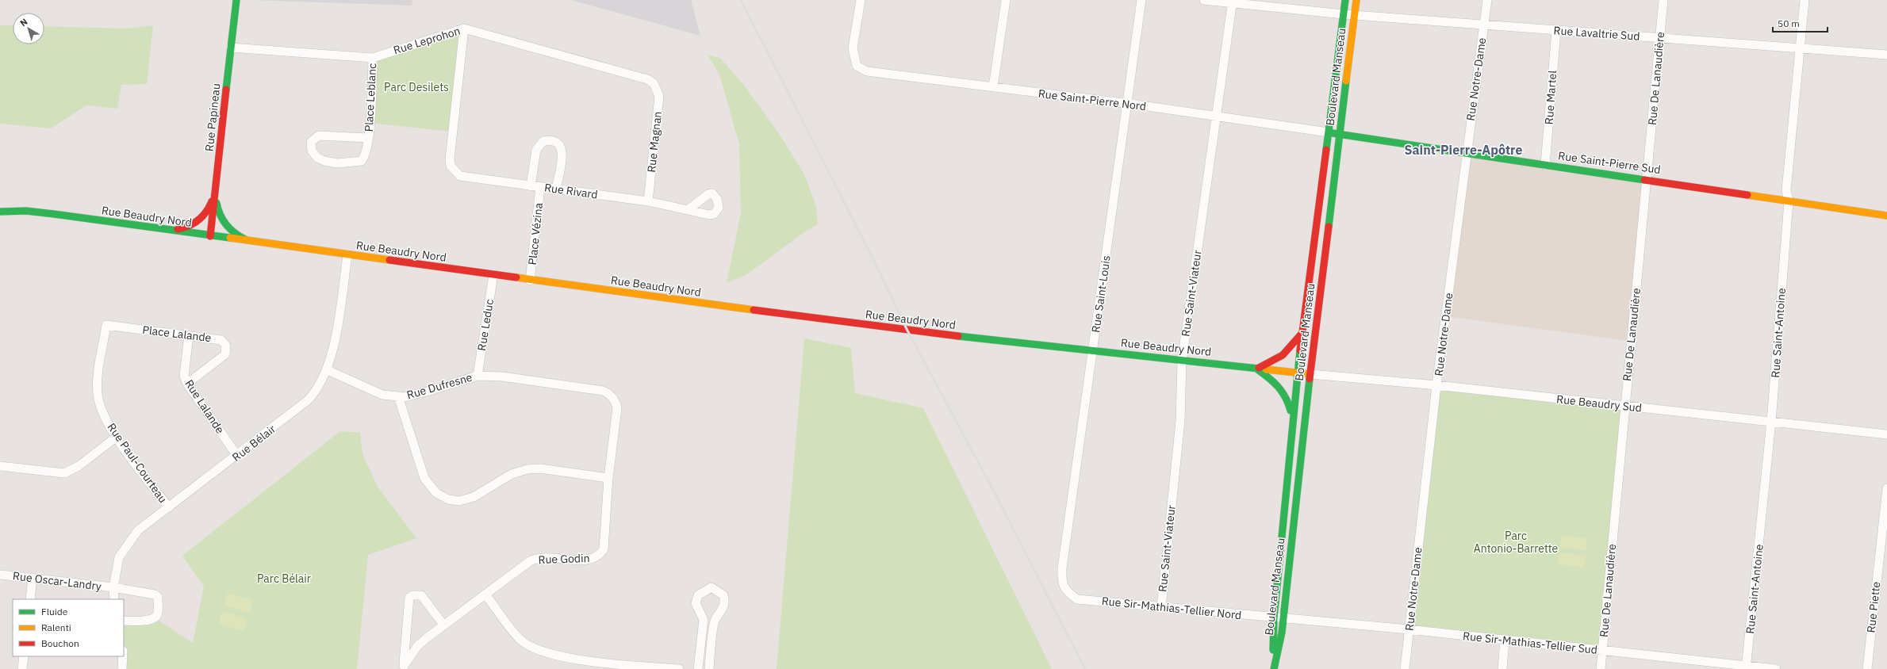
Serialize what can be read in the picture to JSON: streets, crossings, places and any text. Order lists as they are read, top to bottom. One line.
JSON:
{"streets":{"main road":["Boulevard Manseau","Rue Papineau","Rue Saint-Pierre Sud","Rue Beaudry Nord"],"street":["Rue Lavaltrie Sud","Rue Leprohon","Rue De Lanaudière","Rue Notre-Dame","Place Leblanc","Rue Martel","Rue Saint-Pierre Nord","Rue Magnan","Rue Rivard","Place Vézina","Rue Saint-Viateur","Rue Saint-Louis","Rue Leduc","Rue Saint-Antoine","Place Lalande","Rue Dufresne","Rue Beaudry Sud","Rue Lalande","Rue Bélair","Rue Paul-Courteau","Rue Godin","Rue Oscar-Landry","Rue Piette","Rue Sir-Mathias-Tellier Nord","Rue Sir-Mathias-Tellier Sud"]},"crossings":[["Rue Lavaltrie Sud","Boulevard Manseau"],["Rue Lavaltrie Sud","Rue De Lanaudière"],["Rue Lavaltrie Sud","Rue Notre-Dame"],["Rue Lavaltrie Sud","Rue Martel"],["Rue Lavaltrie Sud","Rue Saint-Viateur"],["Rue Lavaltrie Sud","Rue Saint-Antoine"],["Rue Leprohon","Place Leblanc"],["Rue Leprohon","Rue Papineau"],["Rue Leprohon","Rue Magnan"],["Rue Leprohon","Rue Rivard"],["Boulevard Manseau","Rue Saint-Pierre Nord"],["Boulevard Manseau","Rue Saint-Pierre Sud"],["Boulevard Manseau","Rue Beaudry Nord"],["Boulevard Manseau","Rue Beaudry Sud"],["Boulevard Manseau","Rue Sir-Mathias-Tellier Nord"],["Boulevard Manseau","Rue Sir-Mathias-Tellier Sud"],["Rue De Lanaudière","Rue Saint-Pierre Sud"],["Rue De Lanaudière","Rue Beaudry Sud"],["Rue De Lanaudière","Rue Sir-Mathias-Tellier Sud"],["Rue Notre-Dame","Rue Saint-Pierre Sud"],["Rue Notre-Dame","Rue Beaudry Sud"],["Rue Notre-Dame","Rue Sir-Mathias-Tellier Sud"],["Rue Martel","Rue Saint-Pierre Sud"],["Rue Saint-Pierre Nord","Rue Saint-Pierre Sud"],["Rue Saint-Pierre Nord","Rue Saint-Viateur"],["Rue Saint-Pierre Nord","Rue Saint-Louis"],["Rue Papineau","Rue Beaudry Nord"],["Rue Magnan","Rue Rivard"],["Rue Saint-Pierre Sud","Rue Saint-Antoine"],["Rue Rivard","Place Vézina"],["Rue Beaudry Nord","Place Vézina"],["Rue Beaudry Nord","Rue Saint-Viateur"],["Rue Beaudry Nord","Rue Saint-Louis"],["Rue Beaudry Nord","Rue Leduc"],["Rue Beaudry Nord","Rue Beaudry Sud"],["Rue Beaudry Nord","Rue Bélair"],["Rue Saint-Viateur","Rue Sir-Mathias-Tellier Nord"],["Rue Saint-Louis","Rue Sir-Mathias-Tellier Nord"],["Rue Leduc","Rue Dufresne"],["Rue Saint-Antoine","Rue Beaudry Sud"],["Rue Saint-Antoine","Rue Sir-Mathias-Tellier Sud"],["Place Lalande","Rue Lalande"],["Place Lalande","Rue Paul-Courteau"],["Rue Dufresne","Rue Bélair"],["Rue Dufresne","Rue Godin"],["Rue Lalande","Rue Bélair"],["Rue Bélair","Rue Paul-Courteau"],["Rue Bélair","Rue Oscar-Landry"],["Rue Sir-Mathias-Tellier Nord","Rue Sir-Mathias-Tellier Sud"]],"districts":["Saint-Pierre-Apôtre"],"parks":["Parc Desilets","Parc Antonio-Barrette","Parc Bélair"],"legend":["Fluide","Ralenti","Bouchon"],"scale_bar":"50 m","north":"top left"}
